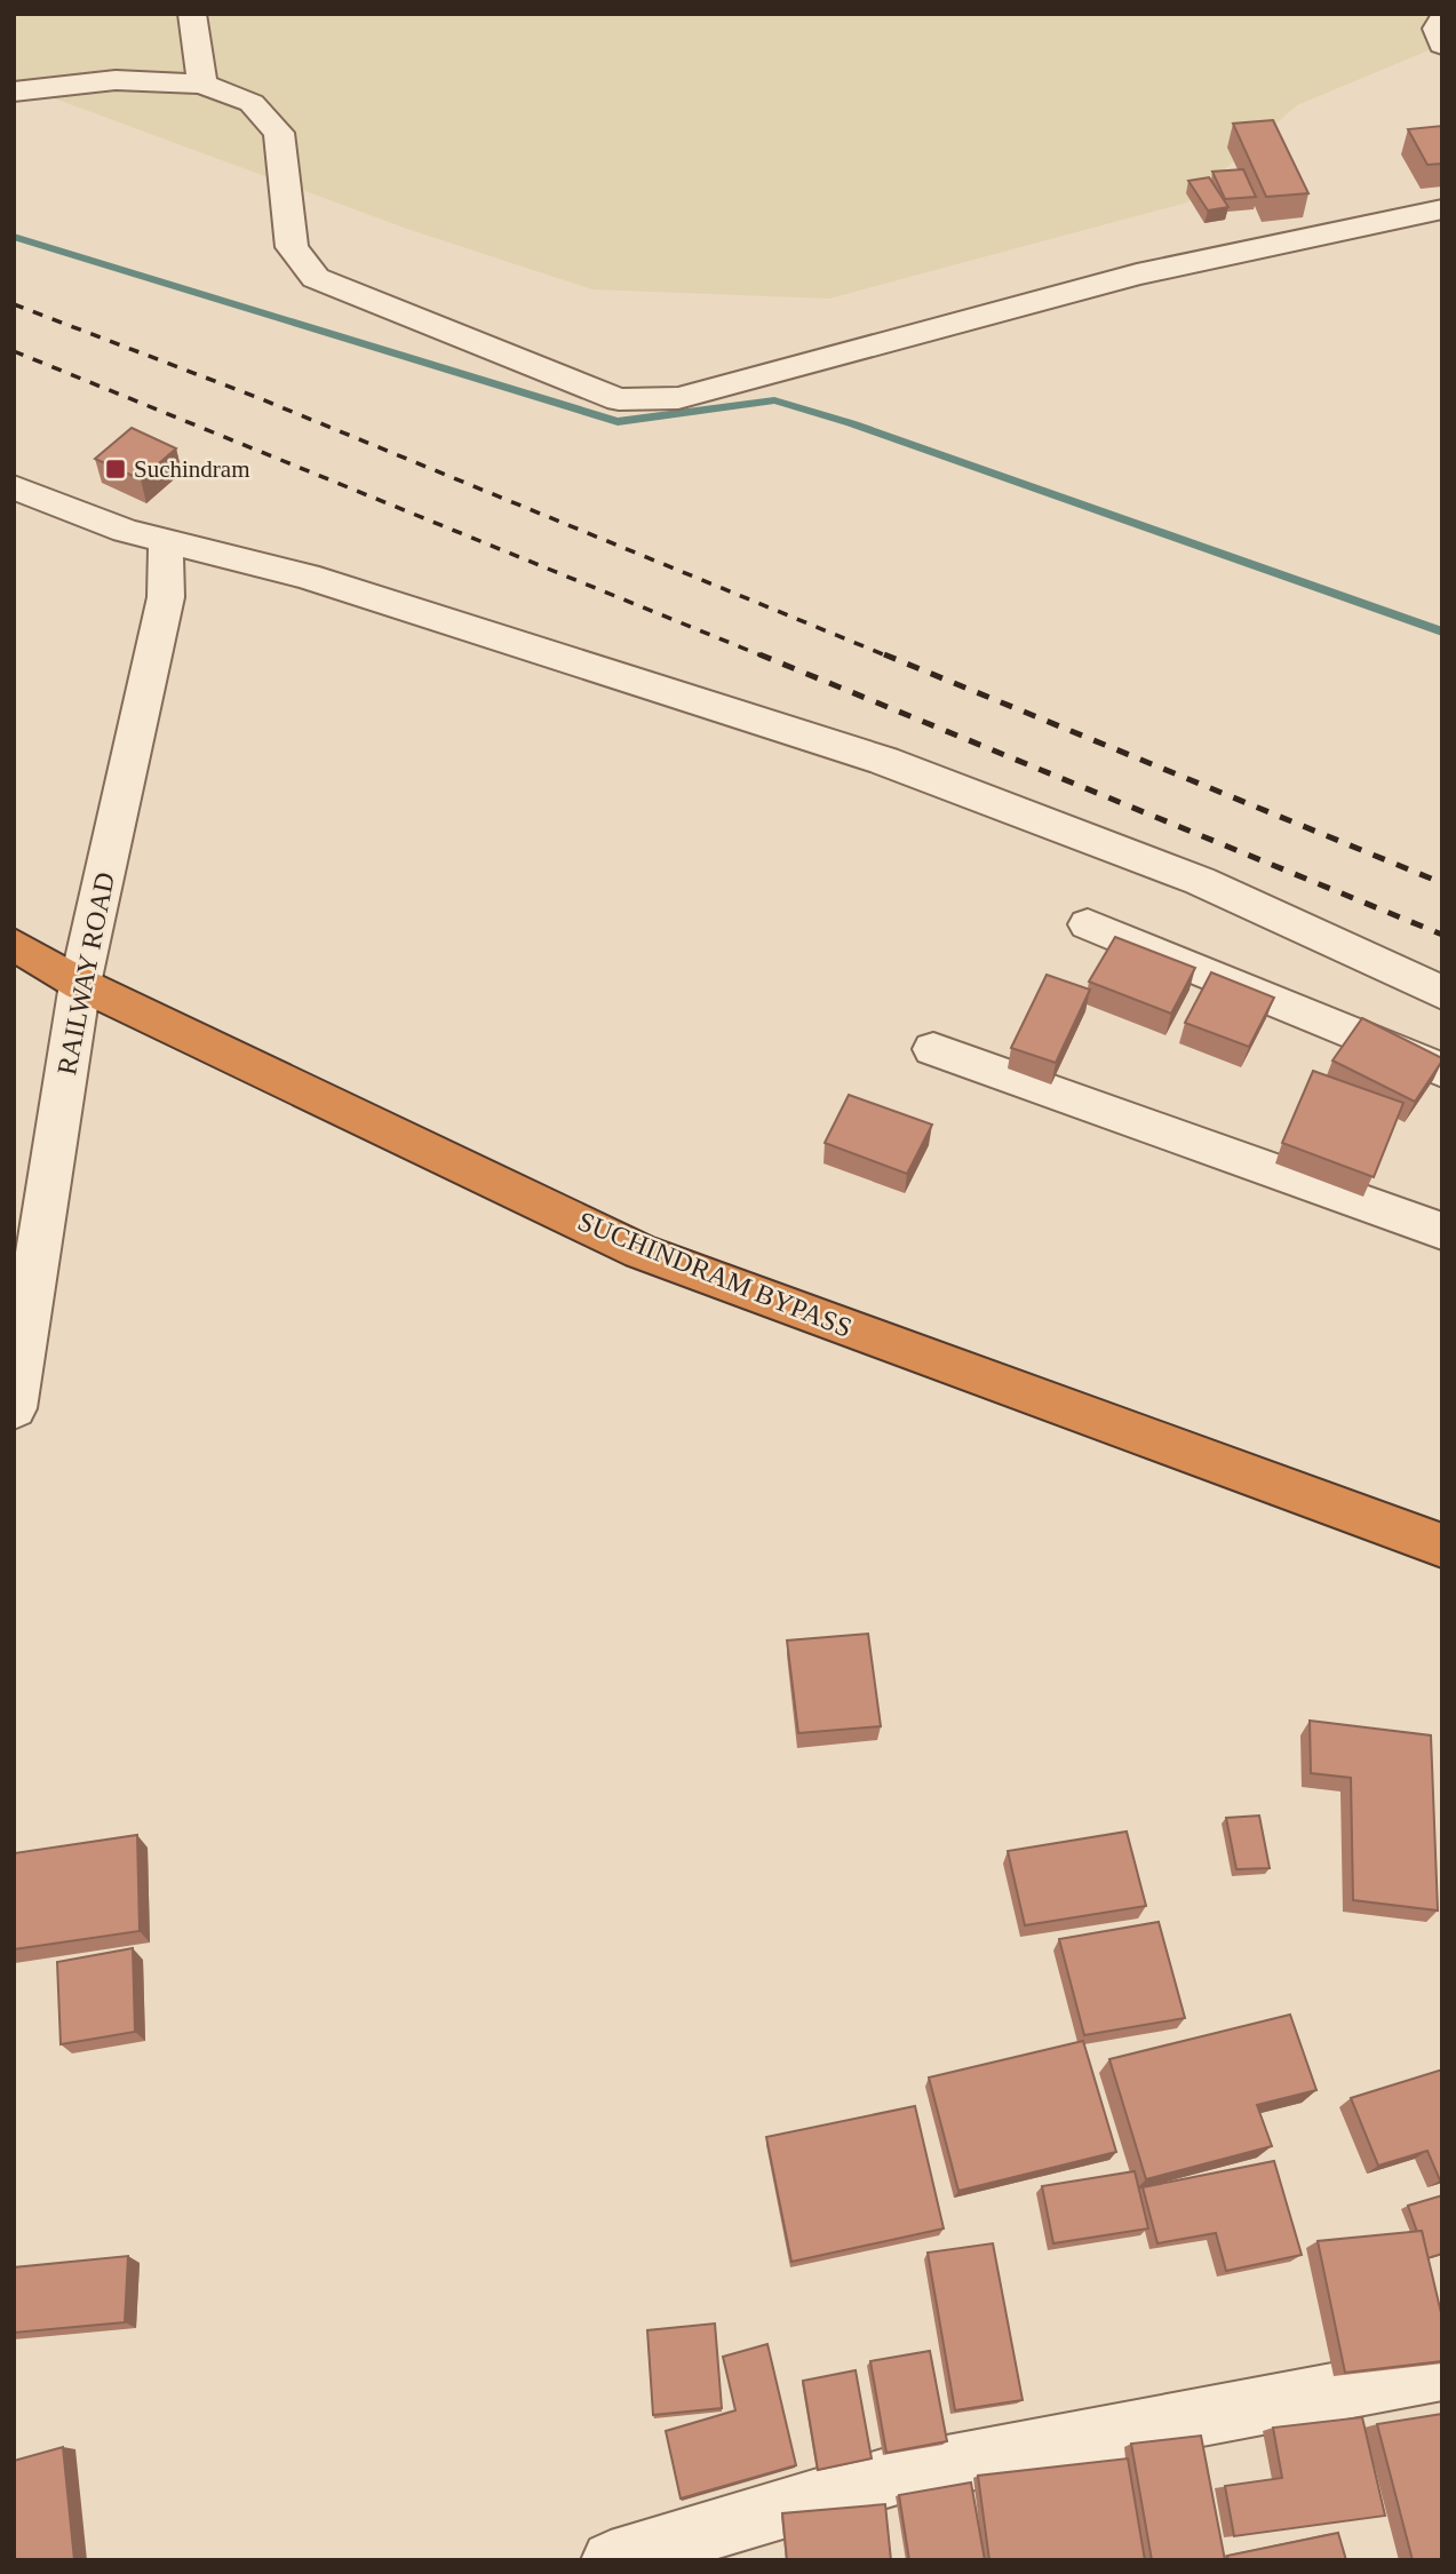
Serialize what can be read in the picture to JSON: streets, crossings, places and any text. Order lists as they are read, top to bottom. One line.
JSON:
{"streets":{"highway":["SUCHINDRAM BYPASS"],"street":["RAILWAY ROAD"]},"crossings":[["RAILWAY ROAD","SUCHINDRAM BYPASS"]],"places":{"transit":["Suchindram"]}}
